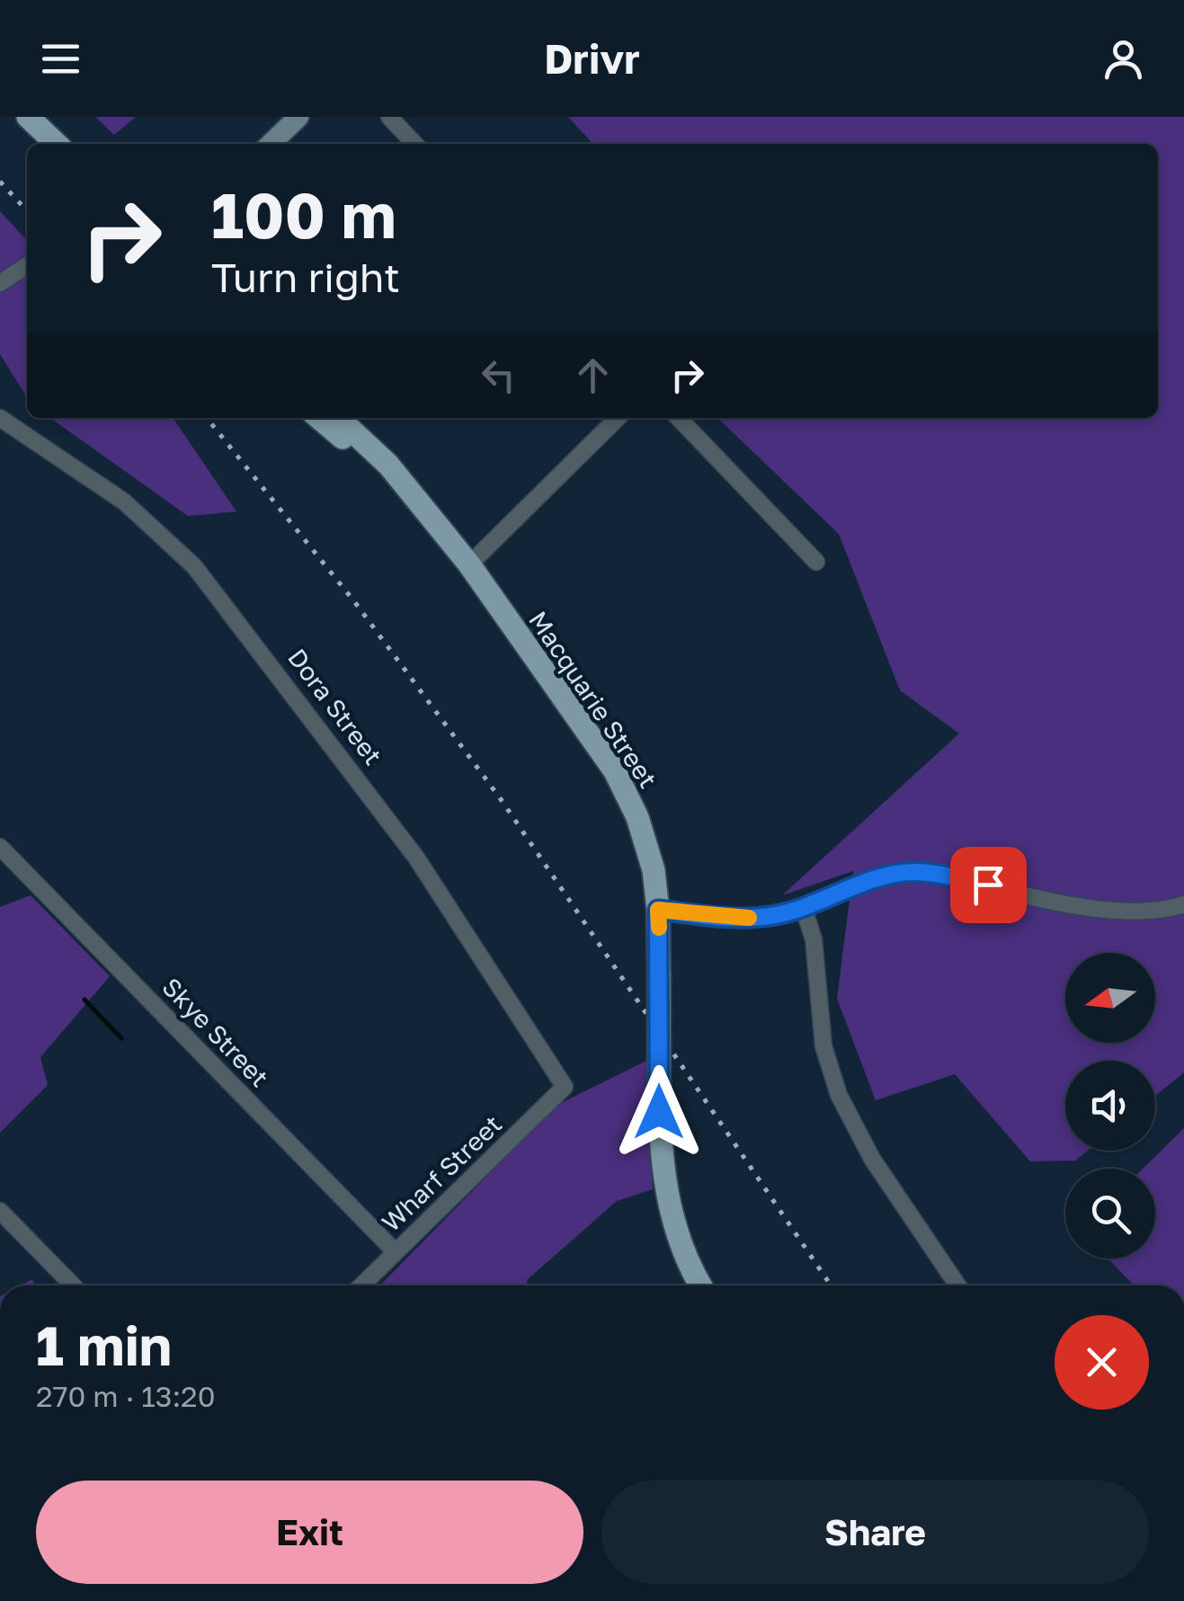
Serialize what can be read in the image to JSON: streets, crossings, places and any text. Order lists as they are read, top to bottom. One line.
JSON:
{"streets":{"main road":["Macquarie Street"],"street":["Dora Street","Skye Street","Wharf Street"]},"crossings":[["Dora Street","Wharf Street"],["Skye Street","Wharf Street"]],"north":"left","page":{"header":"Drivr","turn":["100 m","Turn right"],"heading":["1 min","270 m · 13:20"],"buttons":["Exit","Share"]}}
